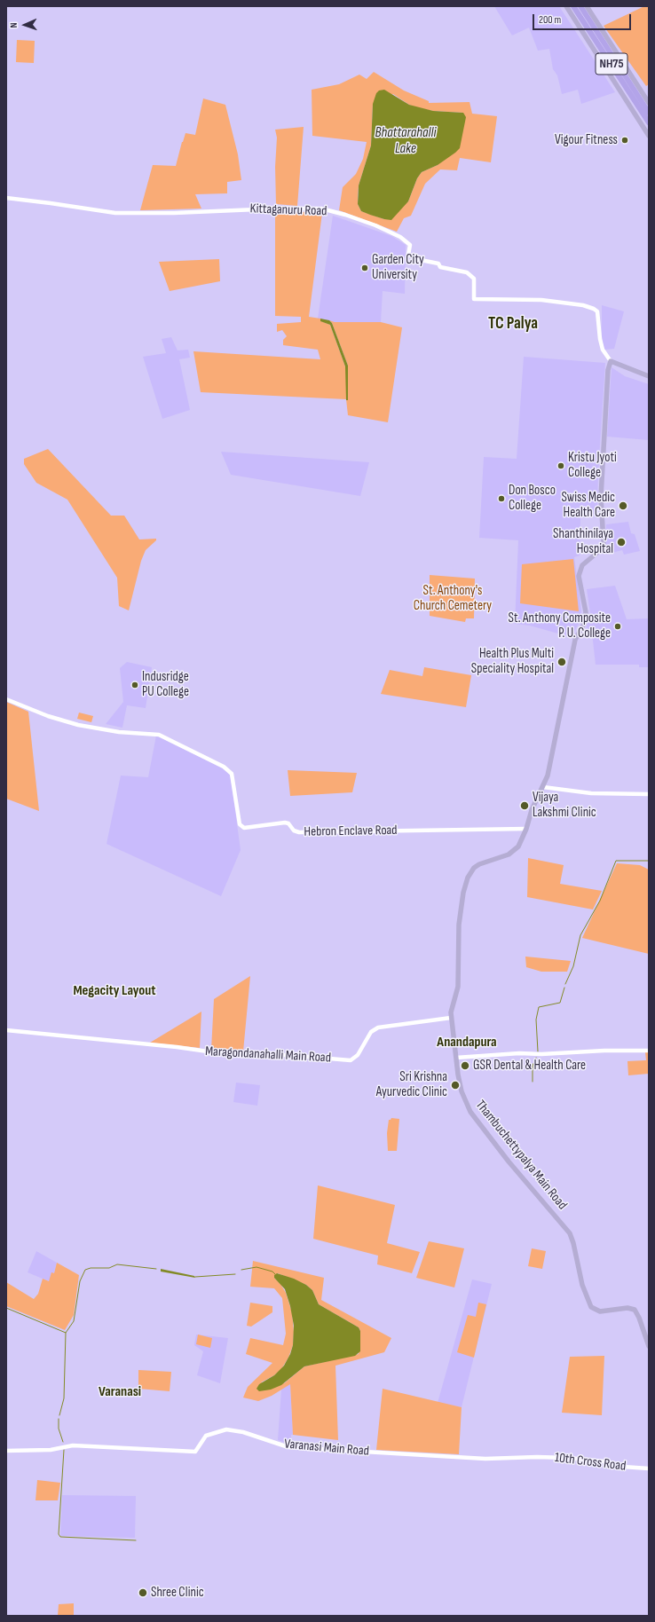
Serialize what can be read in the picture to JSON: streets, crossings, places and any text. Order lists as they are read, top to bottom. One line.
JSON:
{"streets":{"highway":["NH75"],"main road":["Thambuchettypalya Main Road"],"street":["Kittaganuru Road","Hebron Enclave Road","Maragondanahalli Main Road","Varanasi Main Road","10th Cross Road"]},"crossings":[["Kittaganuru Road","Thambuchettypalya Main Road"],["Hebron Enclave Road","Thambuchettypalya Main Road"],["Maragondanahalli Main Road","Thambuchettypalya Main Road"],["Varanasi Main Road","10th Cross Road"]],"districts":["TC Palya","Megacity Layout","Anandapura","Varanasi"],"water":["Bhattarahalli Lake"],"parks":["St. Anthony's Church Cemetery"],"places":["Vigour Fitness","Garden City University","Kristu Jyoti College","Don Bosco College","Swiss Medic Health Care","Shanthinilaya Hospital","St. Anthony Composite P. U. College","Health Plus Multi Speciality Hospital","Indusridge PU College","Vijaya Lakshmi Clinic","GSR Dental & Health Care","Sri Krishna Ayurvedic Clinic","Shree Clinic"],"scale_bar":"200 m","north":"left"}
